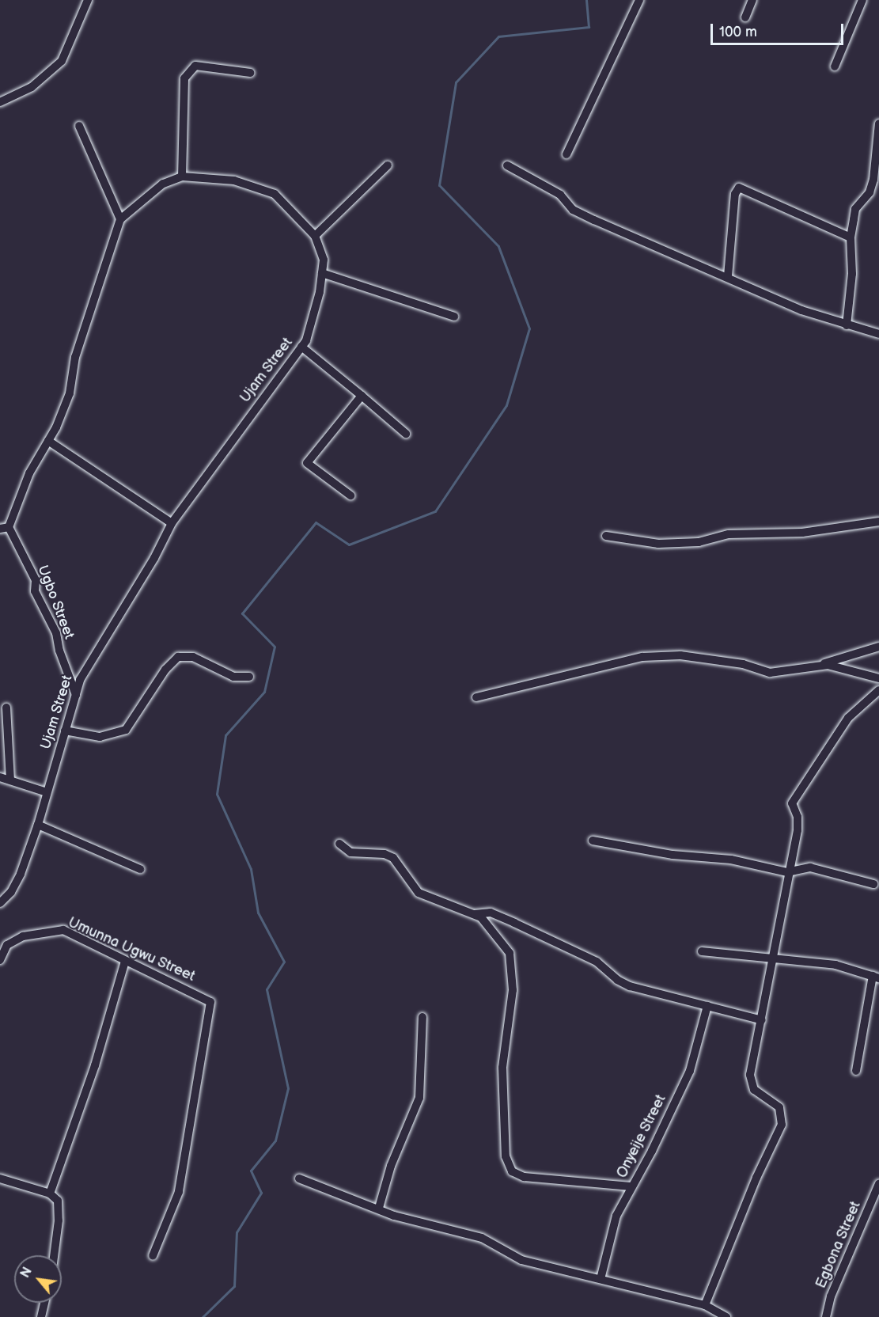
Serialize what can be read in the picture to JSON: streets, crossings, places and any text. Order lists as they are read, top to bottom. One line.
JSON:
{"streets":{"street":["Ujam Street","Ugbo Street","Umunna Ugwu Street","Onyeije Street","Egbona Street"]},"crossings":[["Ujam Street","Ugbo Street"]],"scale_bar":"100 m","north":"top left"}
